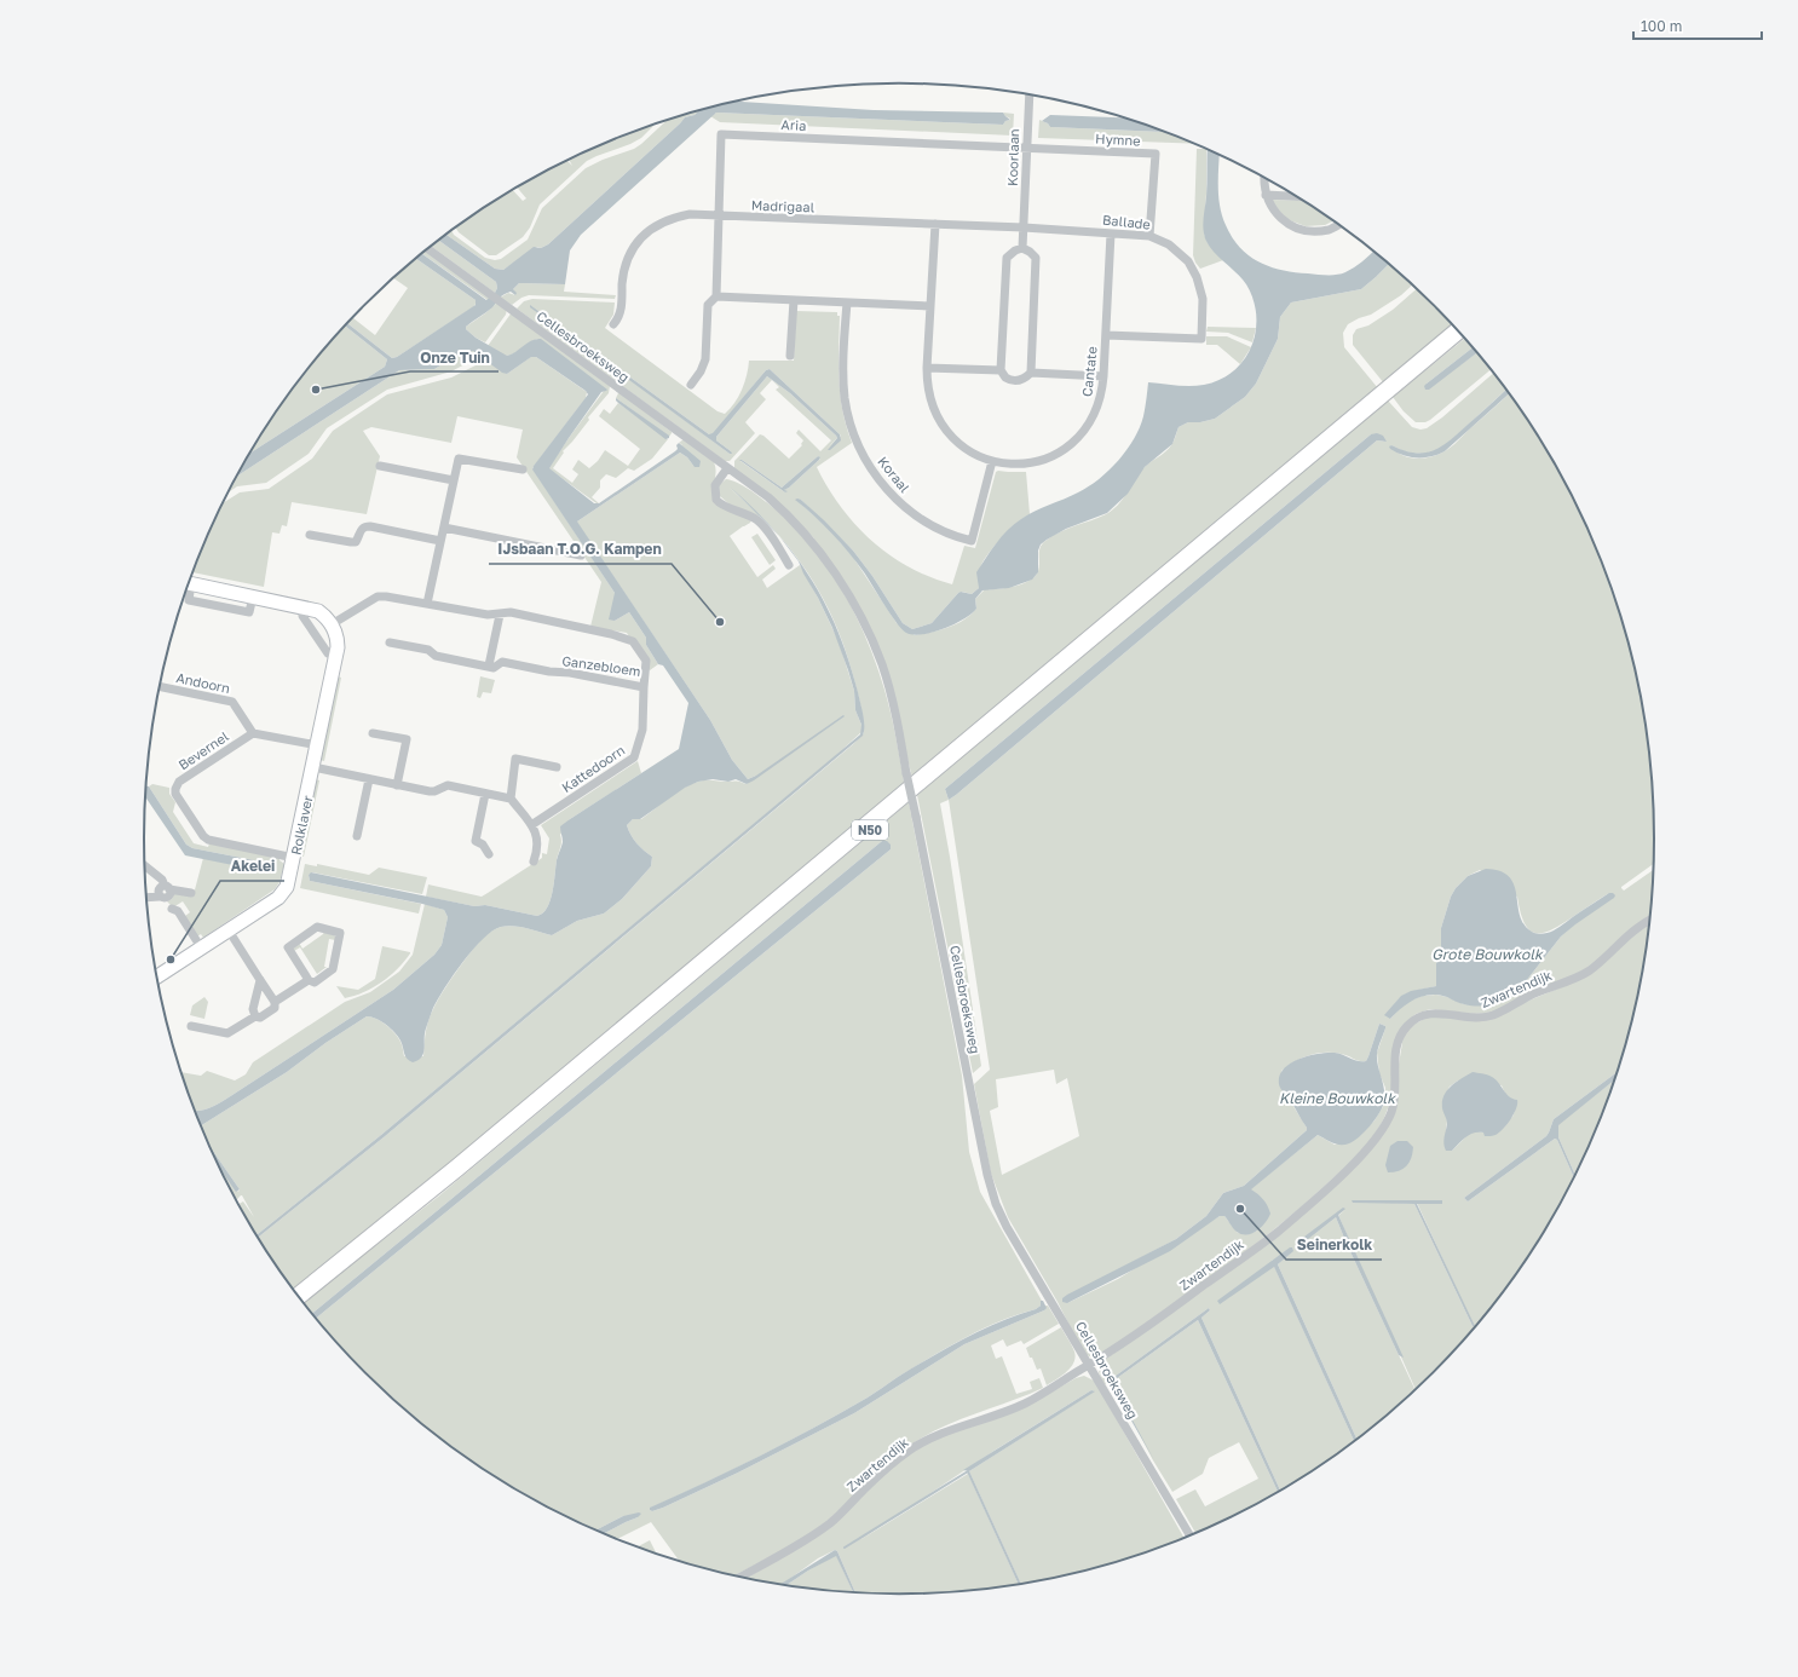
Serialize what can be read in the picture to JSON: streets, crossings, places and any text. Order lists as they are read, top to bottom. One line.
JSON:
{"streets":{"highway":["N50"],"street":["Aria","Hymne","Koorlaan","Madrigaal","Ballade","Cellesbroeksweg","Cantate","Koraal","Ganzebloem","Andoorn","Bevernel","Kattedoorn","Rolklaver","Zwartendijk"]},"crossings":[["Aria","Hymne"],["Aria","Koorlaan"],["Aria","Madrigaal"],["Hymne","Koorlaan"],["Hymne","Ballade"],["Koorlaan","Madrigaal"],["Koorlaan","Ballade"],["Madrigaal","Ballade"],["Madrigaal","Cantate"],["Ballade","Cantate"],["Cellesbroeksweg","Zwartendijk"],["Cantate","Koraal"],["Ganzebloem","Kattedoorn"],["Ganzebloem","Rolklaver"],["Andoorn","Bevernel"],["Bevernel","Rolklaver"]],"water":["Grote Bouwkolk","Kleine Bouwkolk"],"places":["Onze Tuin","IJsbaan T.O.G. Kampen","Akelei","Seinerkolk"],"scale_bar":"100 m"}
